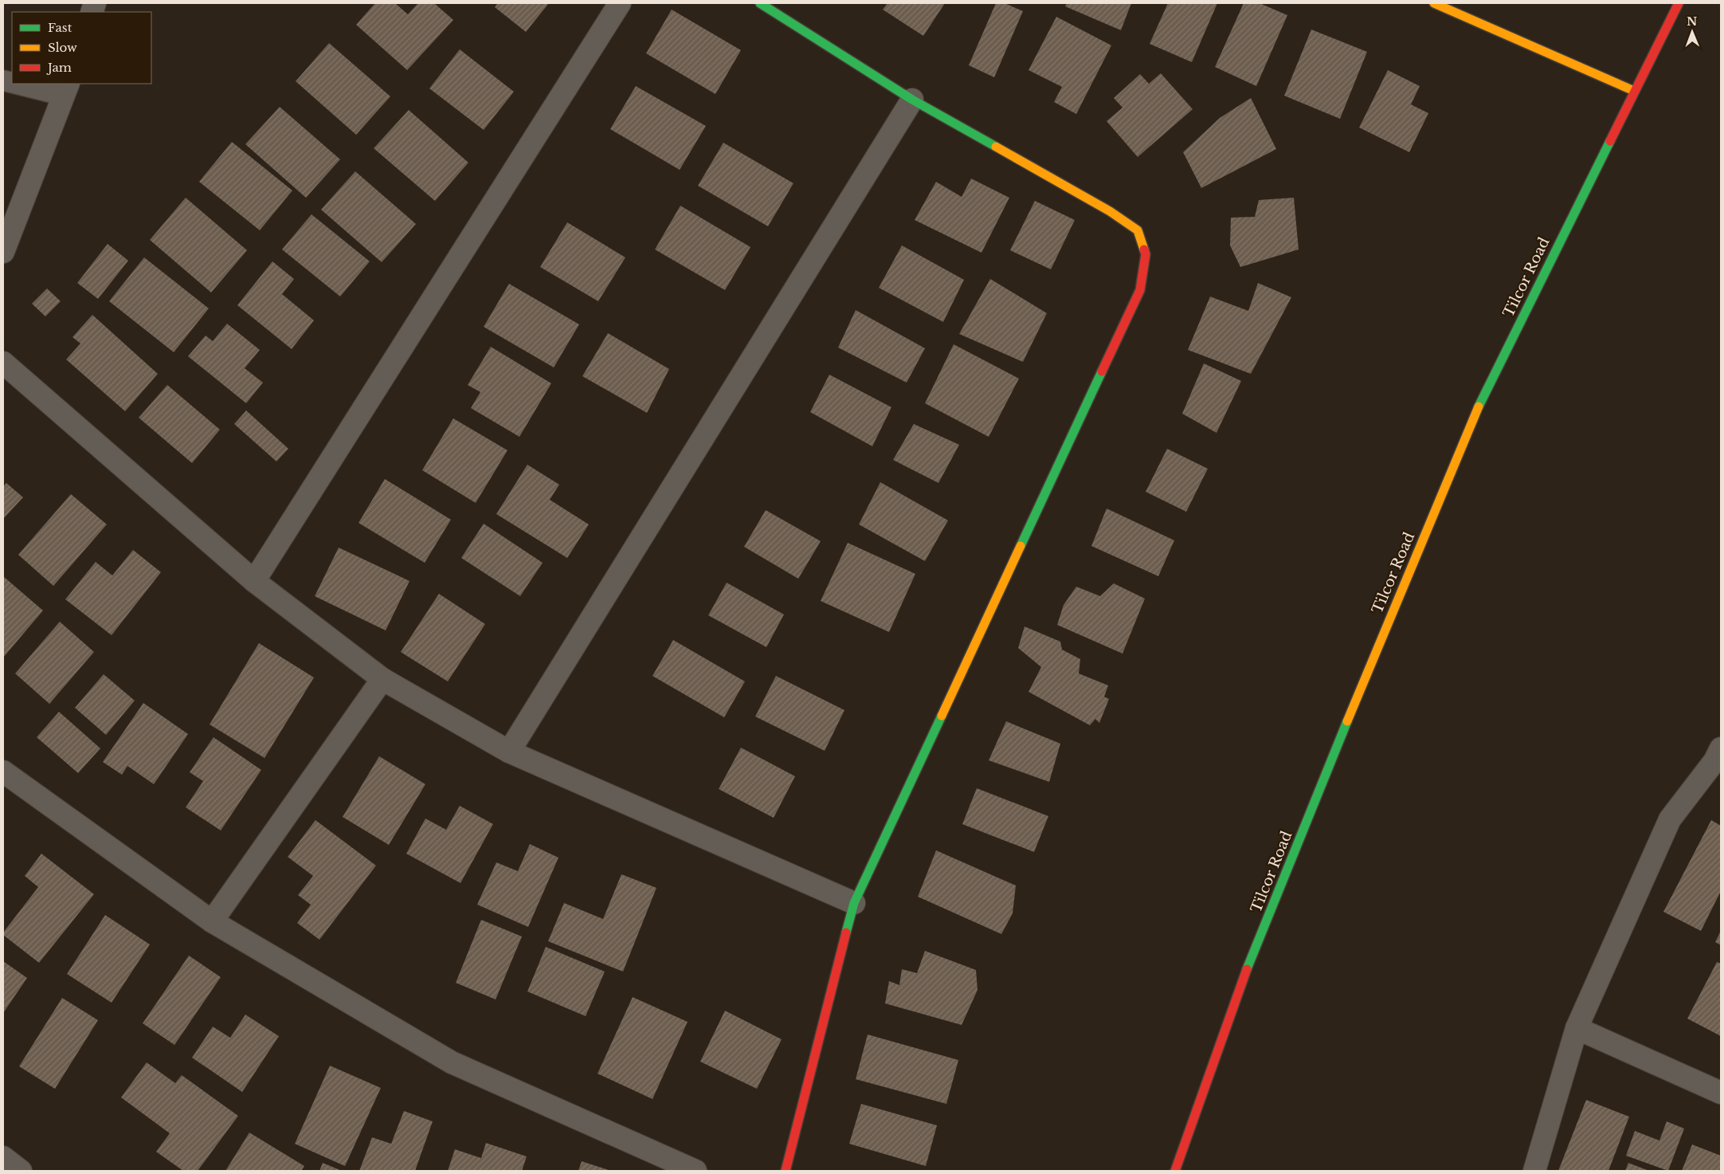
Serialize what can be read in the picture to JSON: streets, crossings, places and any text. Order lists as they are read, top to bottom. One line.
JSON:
{"streets":{"street":["Tilcor Road"]},"legend":["Fast","Slow","Jam"],"north":"top"}
